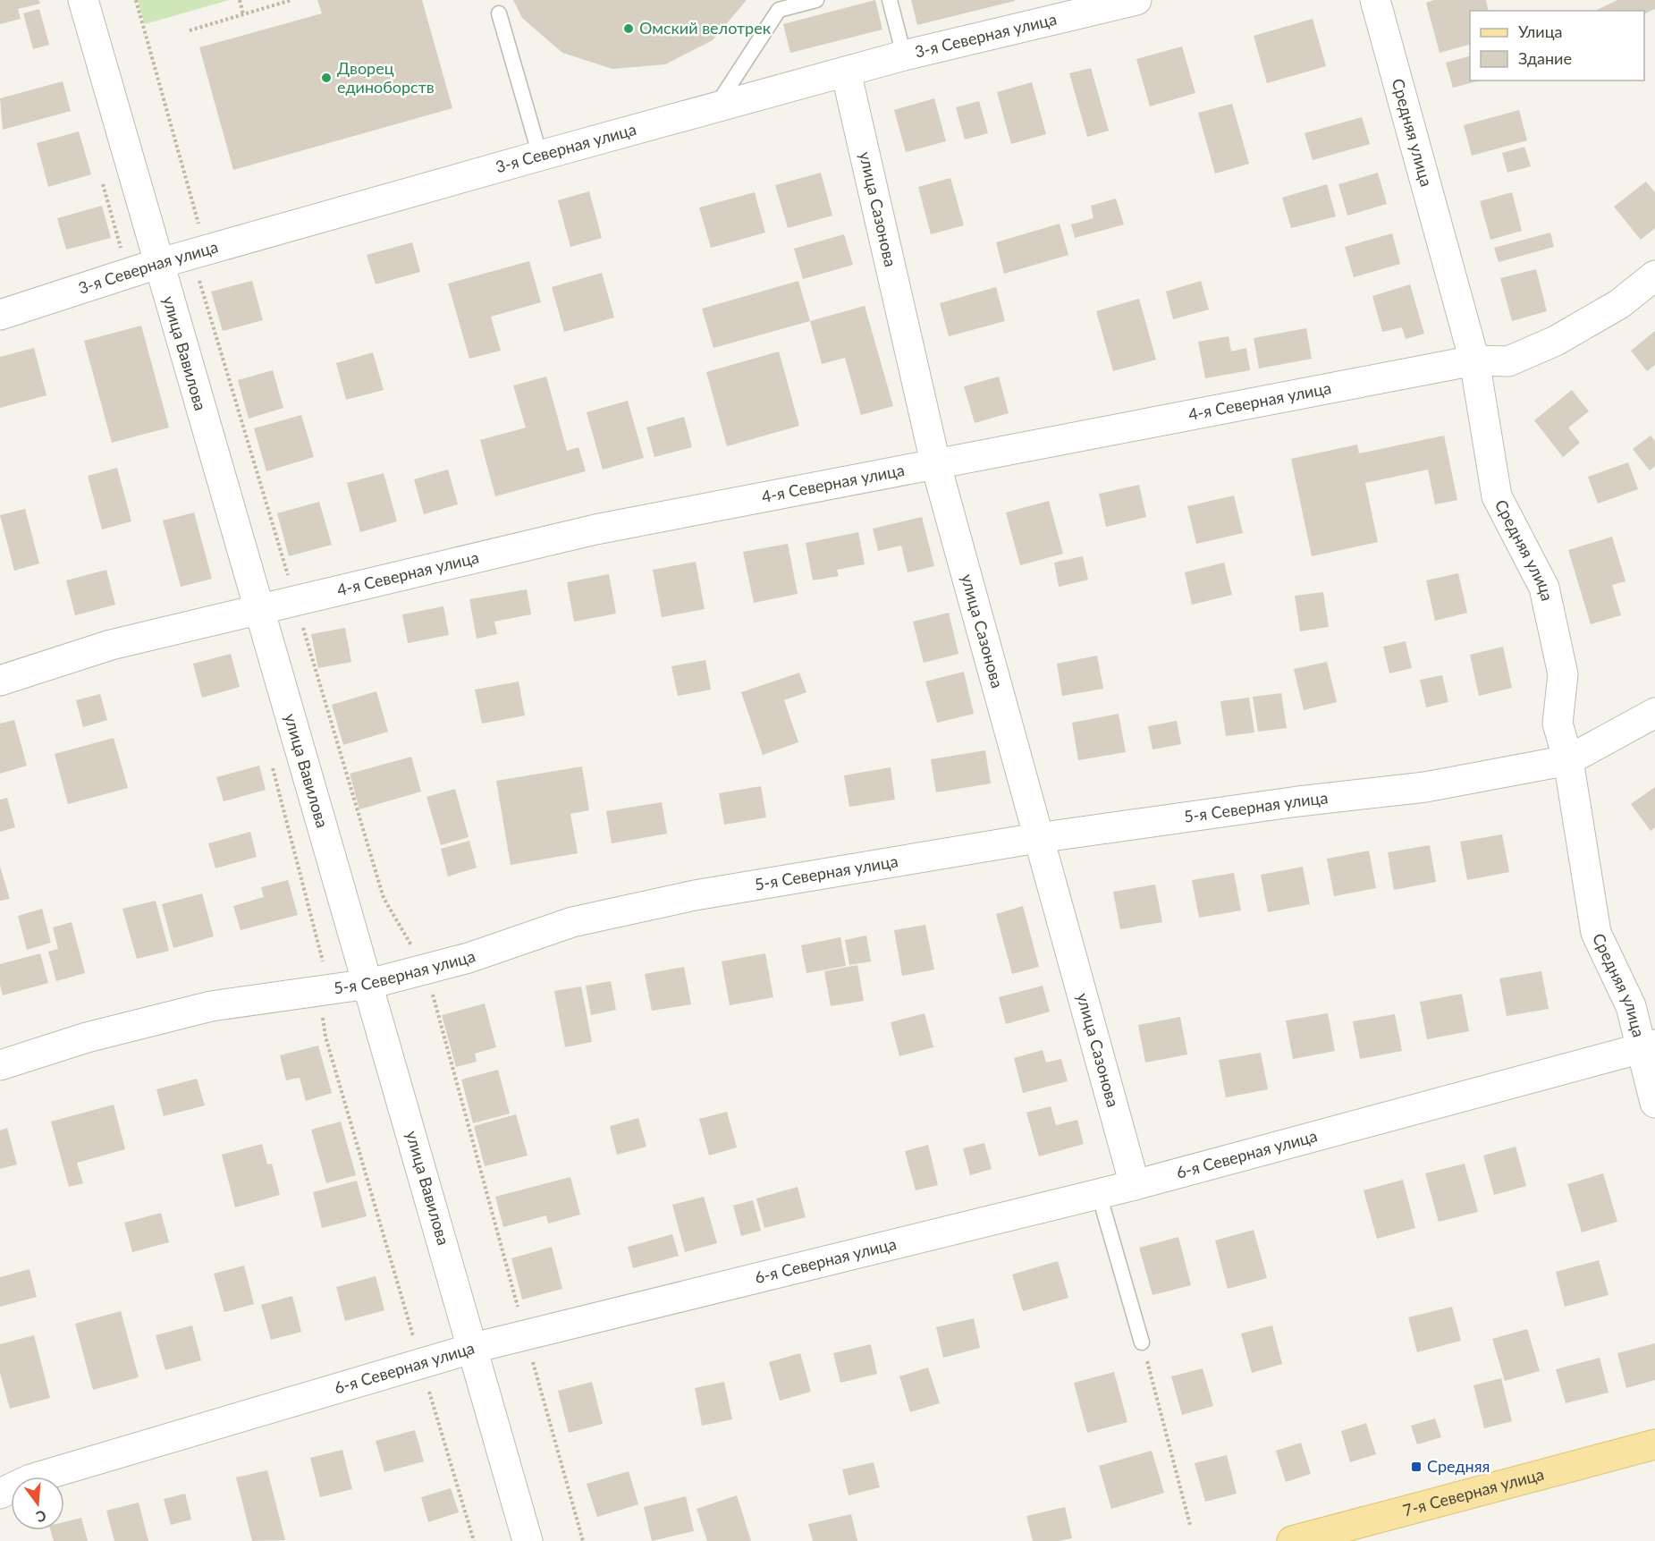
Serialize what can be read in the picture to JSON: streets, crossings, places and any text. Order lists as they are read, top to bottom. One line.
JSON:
{"streets":{"main road":["7-я Северная улица"],"street":["3-я Северная улица","Средняя улица","улица Сазонова","улица Вавилова","4-я Северная улица","5-я Северная улица","6-я Северная улица"]},"crossings":[["3-я Северная улица","улица Сазонова"],["3-я Северная улица","улица Вавилова"],["Средняя улица","4-я Северная улица"],["Средняя улица","5-я Северная улица"],["Средняя улица","6-я Северная улица"],["улица Сазонова","4-я Северная улица"],["улица Сазонова","5-я Северная улица"],["улица Сазонова","6-я Северная улица"],["улица Вавилова","4-я Северная улица"],["улица Вавилова","5-я Северная улица"],["улица Вавилова","6-я Северная улица"]],"places":{"other":["Омский велотрек","Дворец единоборств"],"transit":["Средняя"]},"legend":["Улица","Здание"],"north":"bottom"}
